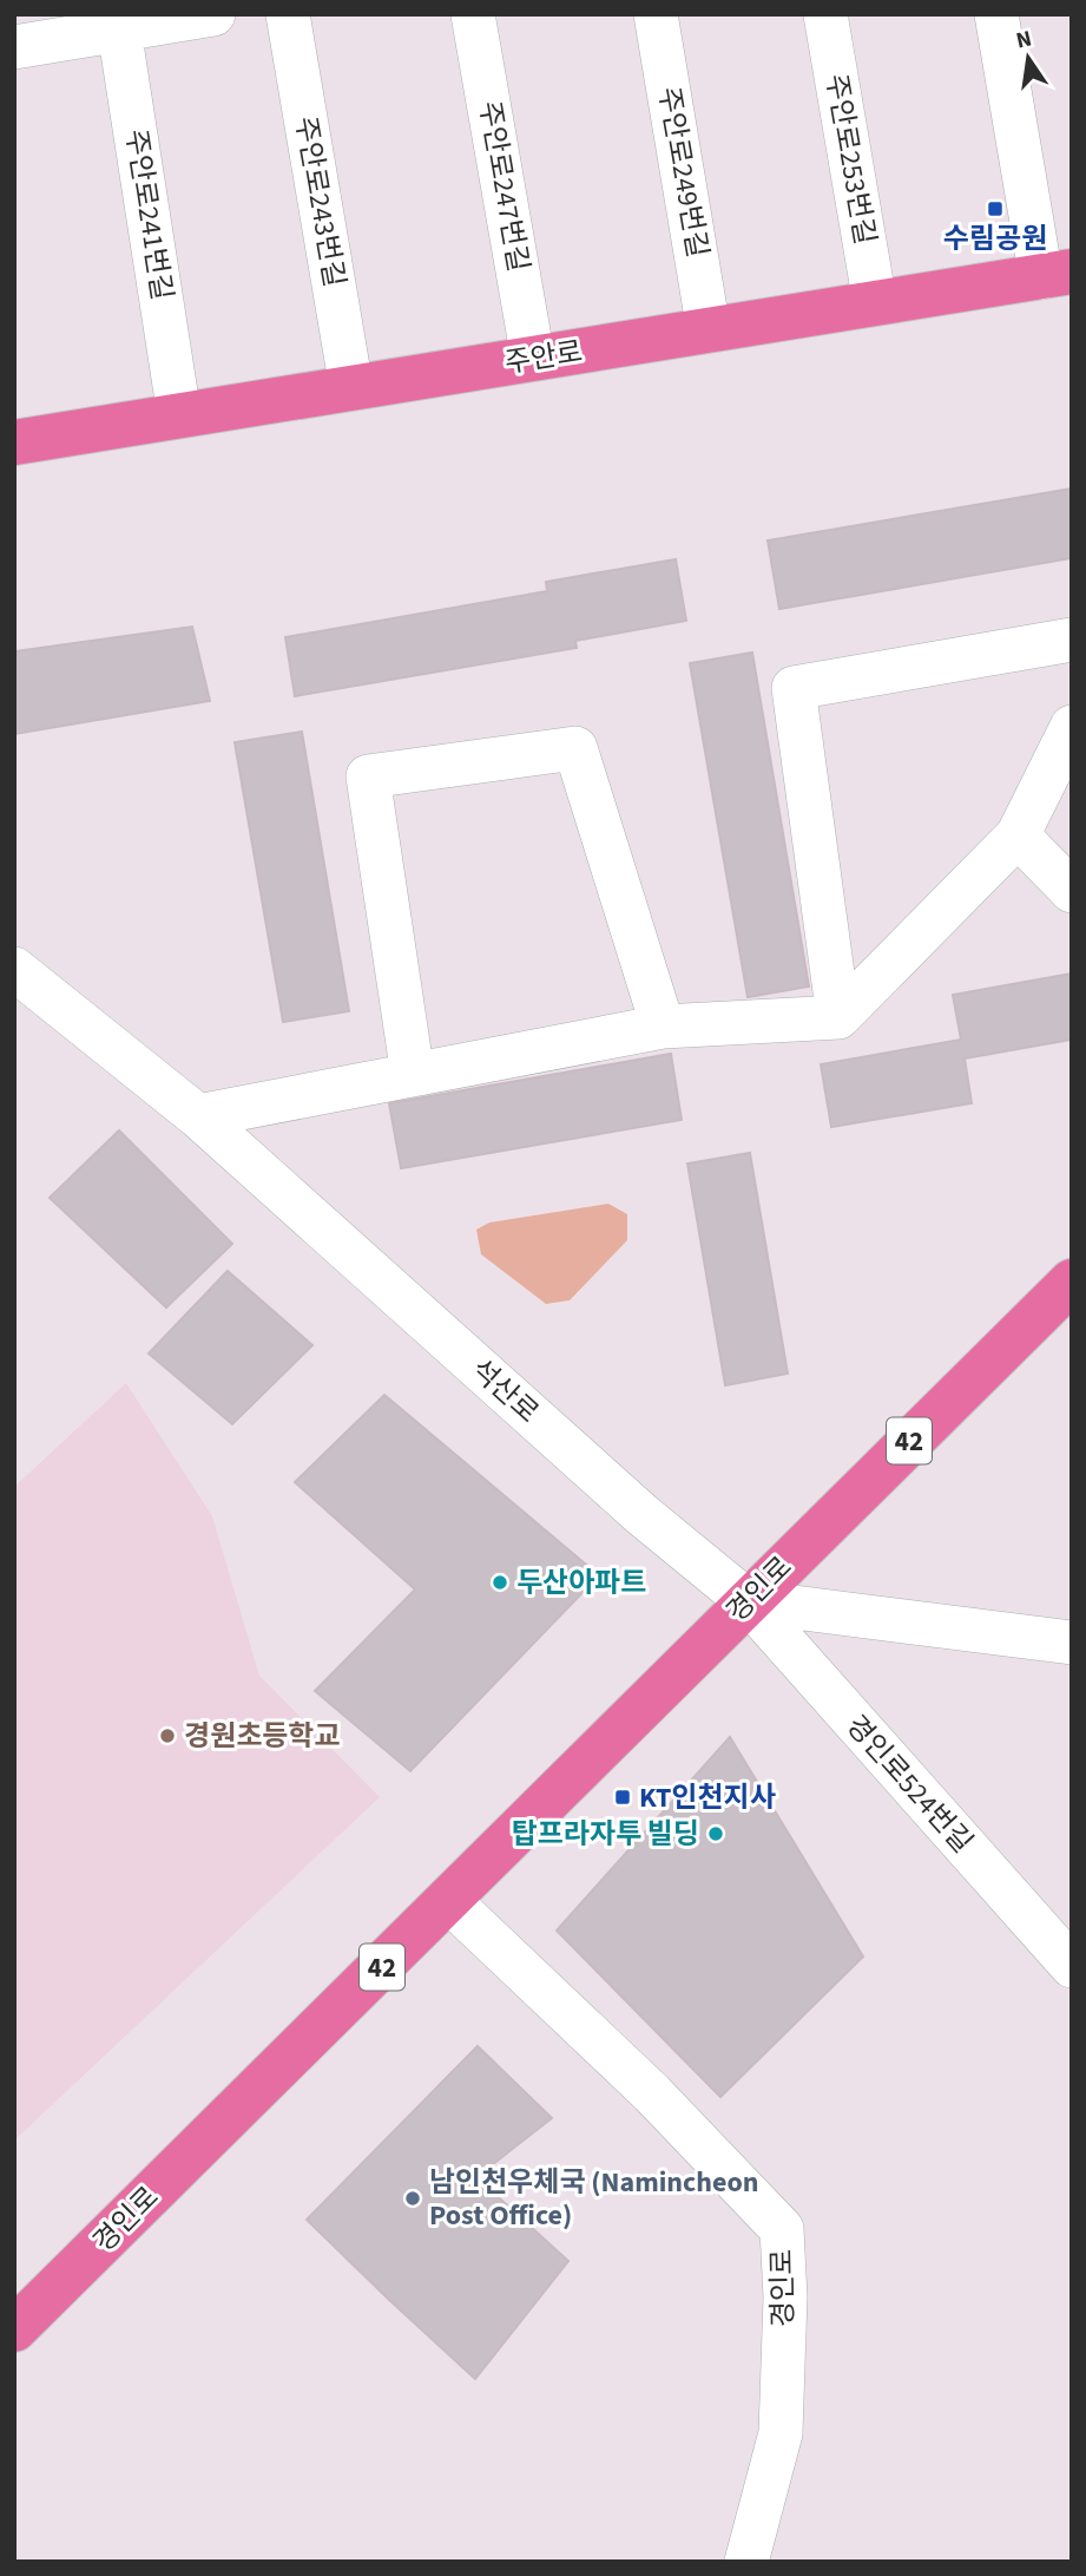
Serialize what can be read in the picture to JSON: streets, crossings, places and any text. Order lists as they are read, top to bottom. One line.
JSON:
{"streets":{"main road":["주안로","42","경인로"],"street":["주안로253번길","주안로249번길","주안로247번길","주안로243번길","주안로241번길","석산로","경인로524번길"]},"crossings":[["주안로253번길","주안로"],["주안로249번길","주안로"],["주안로247번길","주안로"],["주안로243번길","주안로"],["주안로241번길","주안로"],["석산로","경인로"],["석산로","경인로524번길"],["경인로","경인로524번길"]],"places":{"transit":["수림공원","KT인천지사"],"other":["두산아파트","경원초등학교","탑프라자투 빌딩","남인천우체국 (Namincheon Post Office)"]},"north":"top"}
